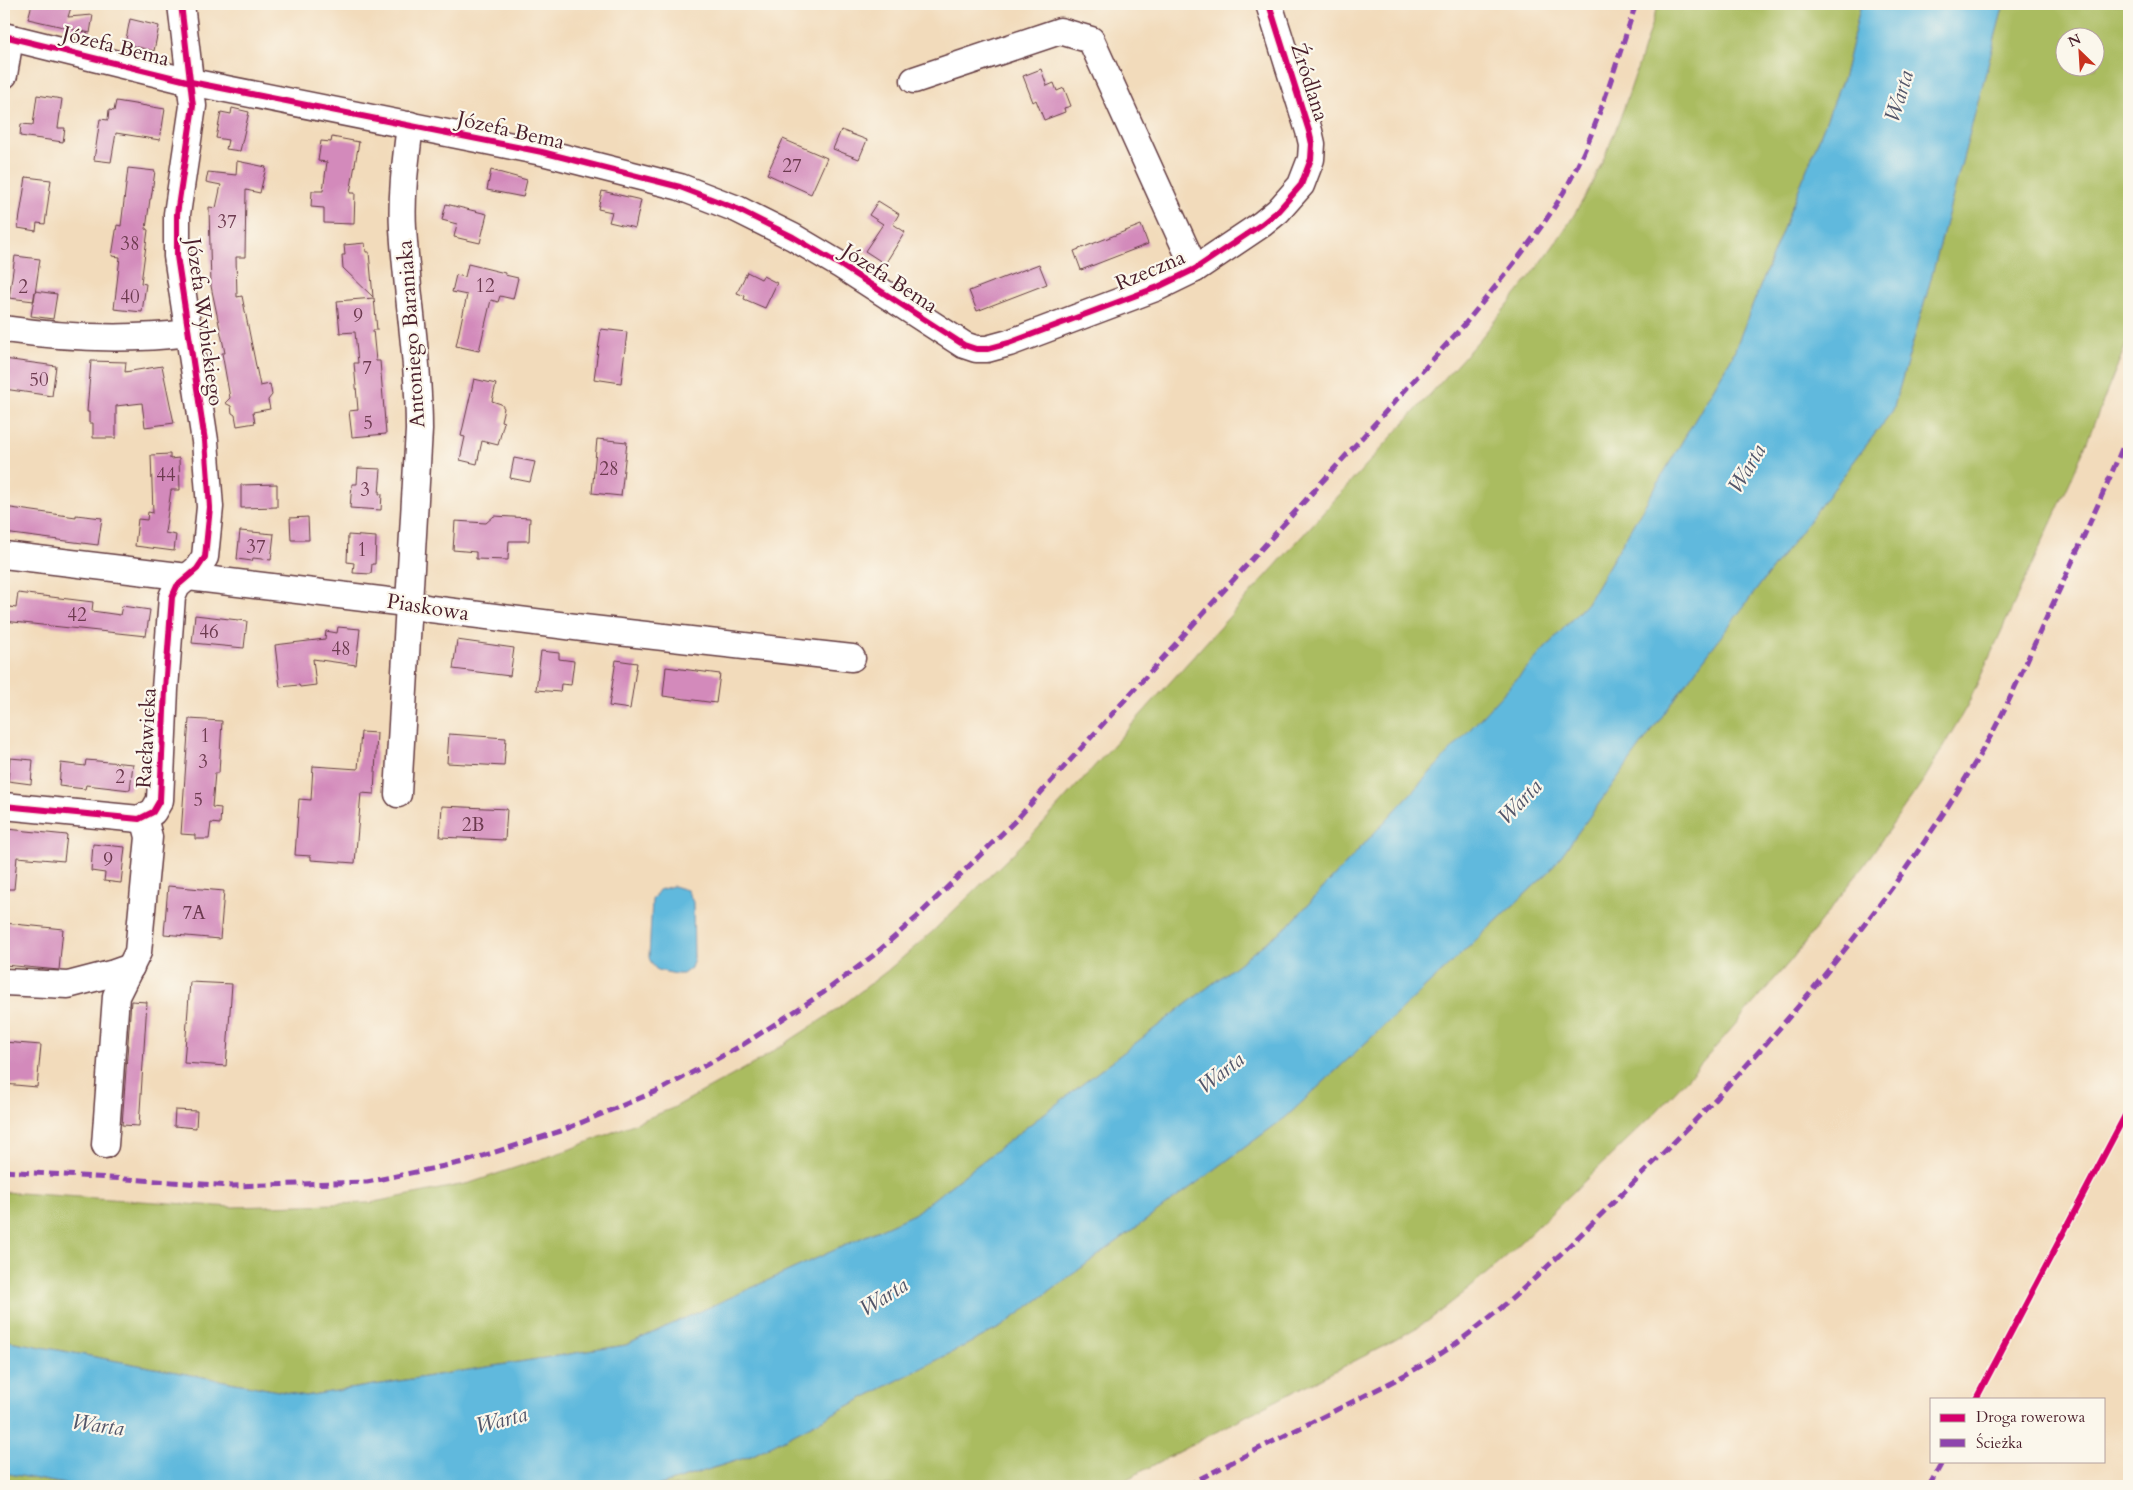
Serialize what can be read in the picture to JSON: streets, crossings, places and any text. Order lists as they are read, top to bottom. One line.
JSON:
{"streets":{"street":["Józefa Bema","Źródlana","Rzeczna","Józefa Wybickiego","Antoniego Baraniaka","Piaskowa","Racławicka"]},"crossings":[["Józefa Bema","Rzeczna"],["Józefa Bema","Józefa Wybickiego"],["Józefa Bema","Antoniego Baraniaka"],["Źródlana","Rzeczna"],["Józefa Wybickiego","Piaskowa"],["Józefa Wybickiego","Racławicka"],["Antoniego Baraniaka","Piaskowa"],["Piaskowa","Racławicka"]],"water":["Warta"],"house_numbers":["27","37","38","12","2","40","9","7","50","5","28","44","3","37","1","42","46","48","1","3","2","5","2B","9","7A"],"legend":["Droga rowerowa","Ścieżka"],"north":"top left"}
